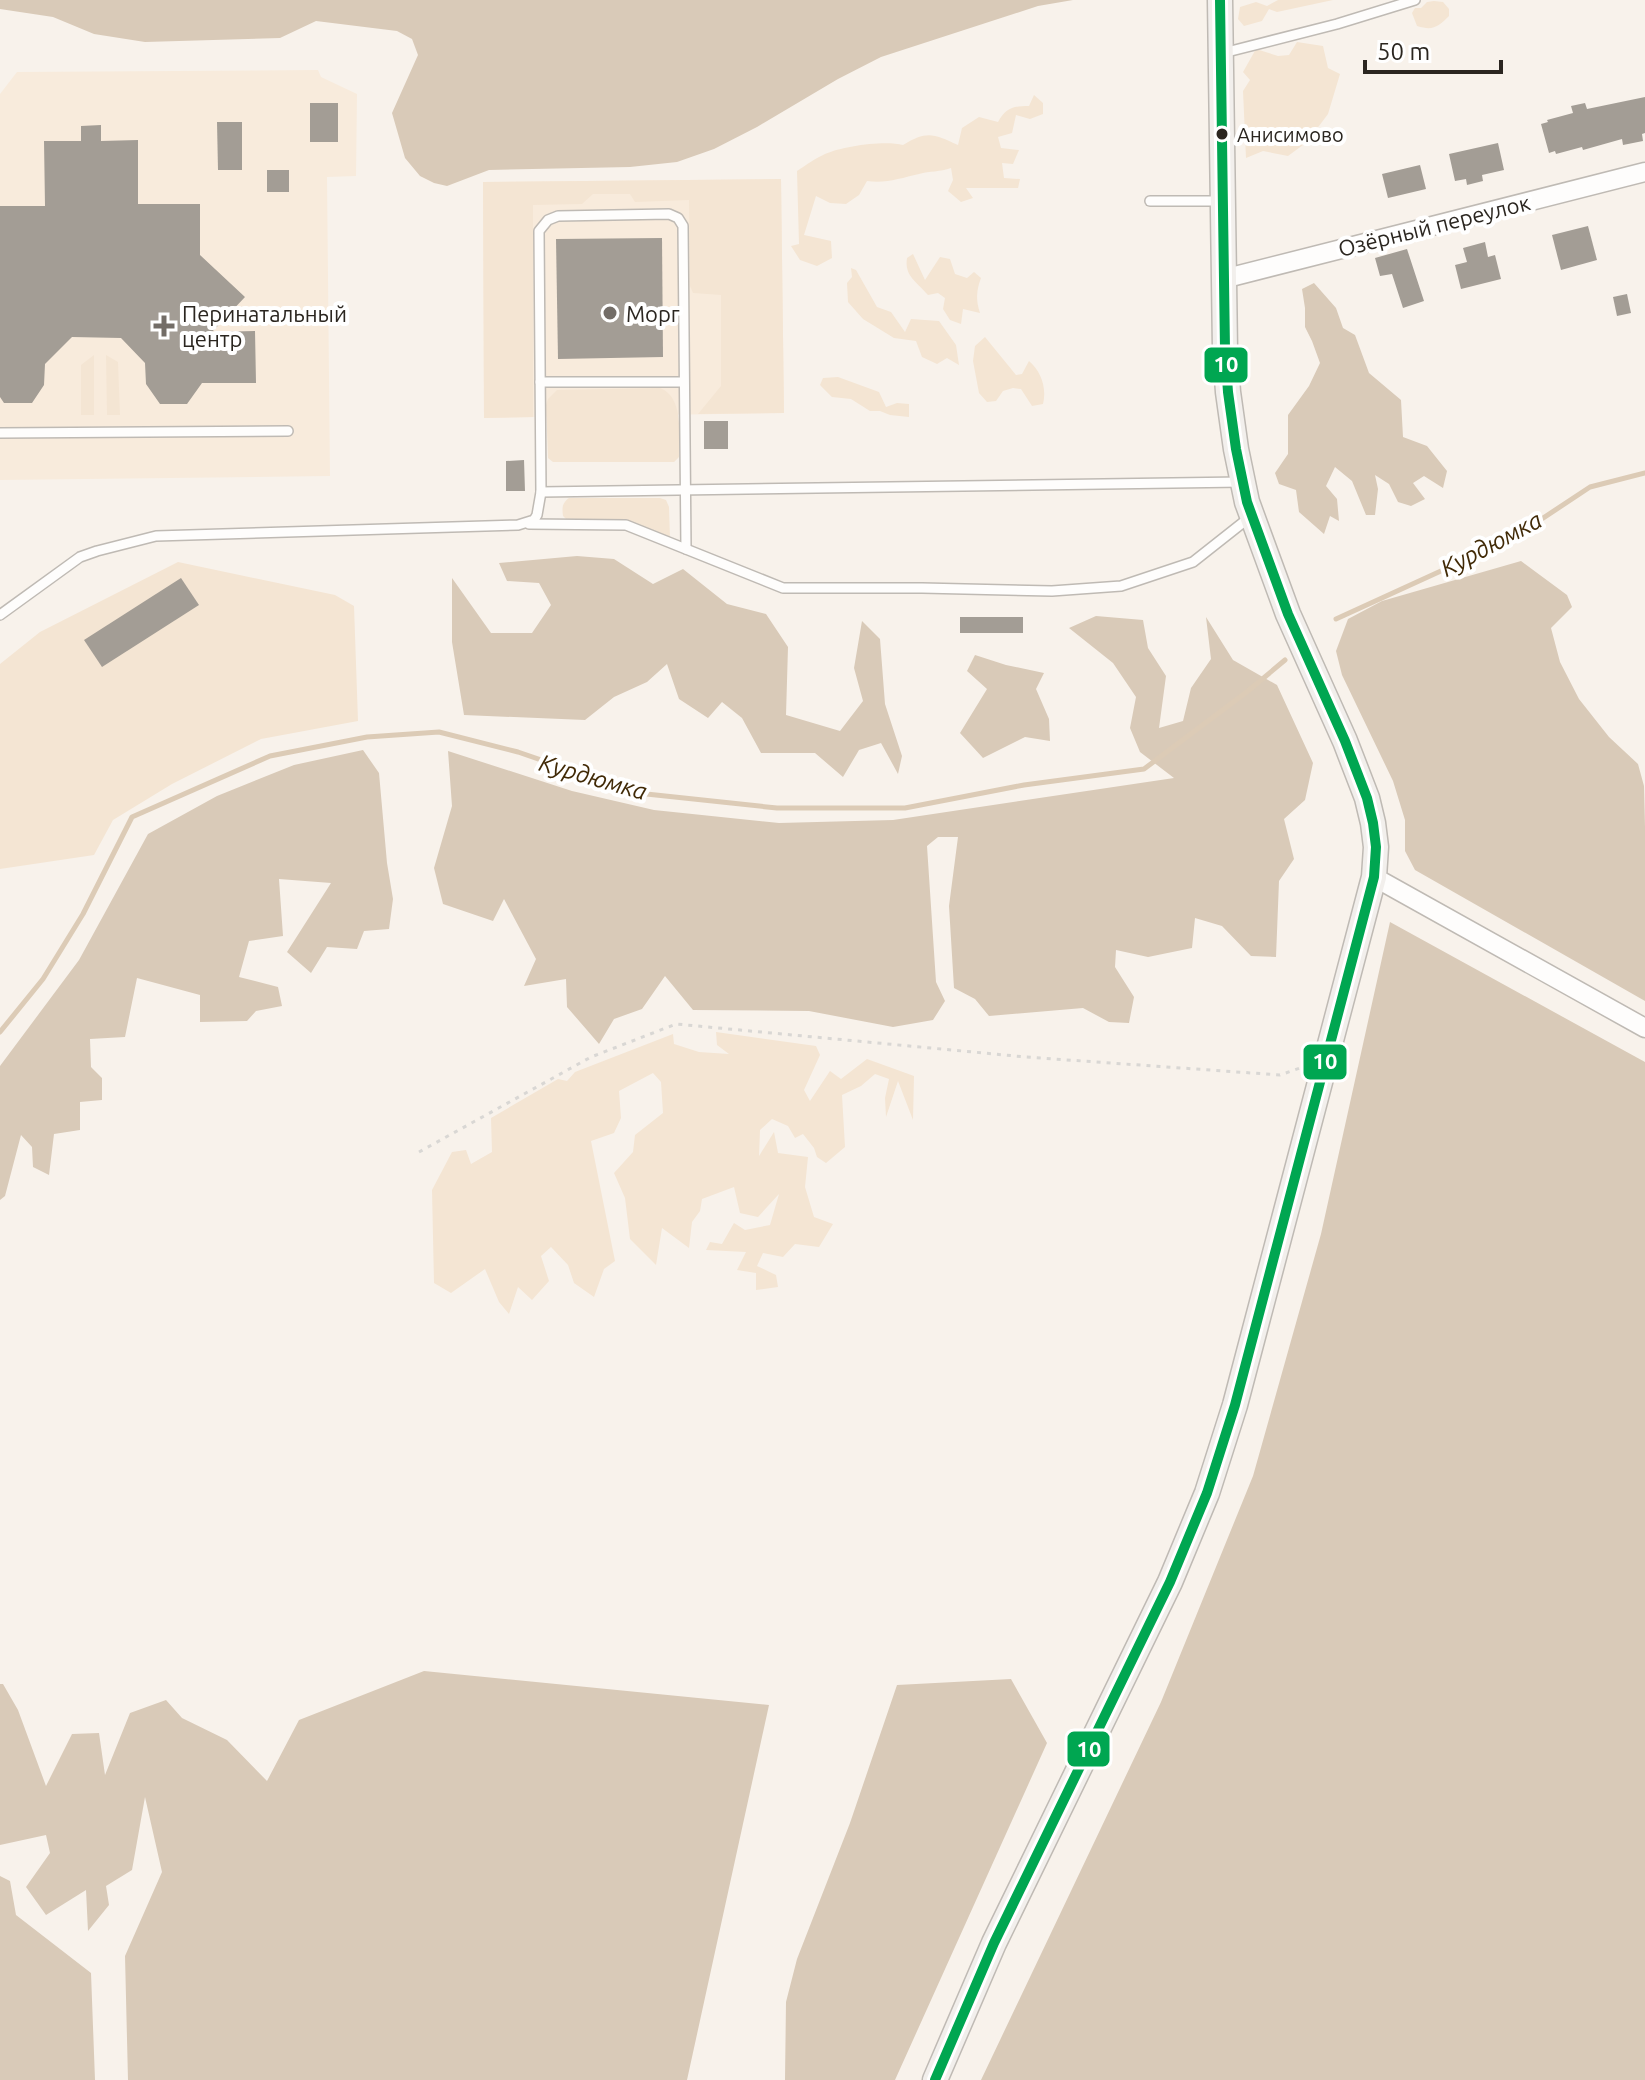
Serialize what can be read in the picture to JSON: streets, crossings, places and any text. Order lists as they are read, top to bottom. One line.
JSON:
{"streets":{"street":["Озёрный переулок"]},"water":["Курдюмка"],"places":{"other":["Анисимово","Морг"],"health":["Перинатальный центр"]},"lines":["transit line 10"],"scale_bar":"50 m"}
